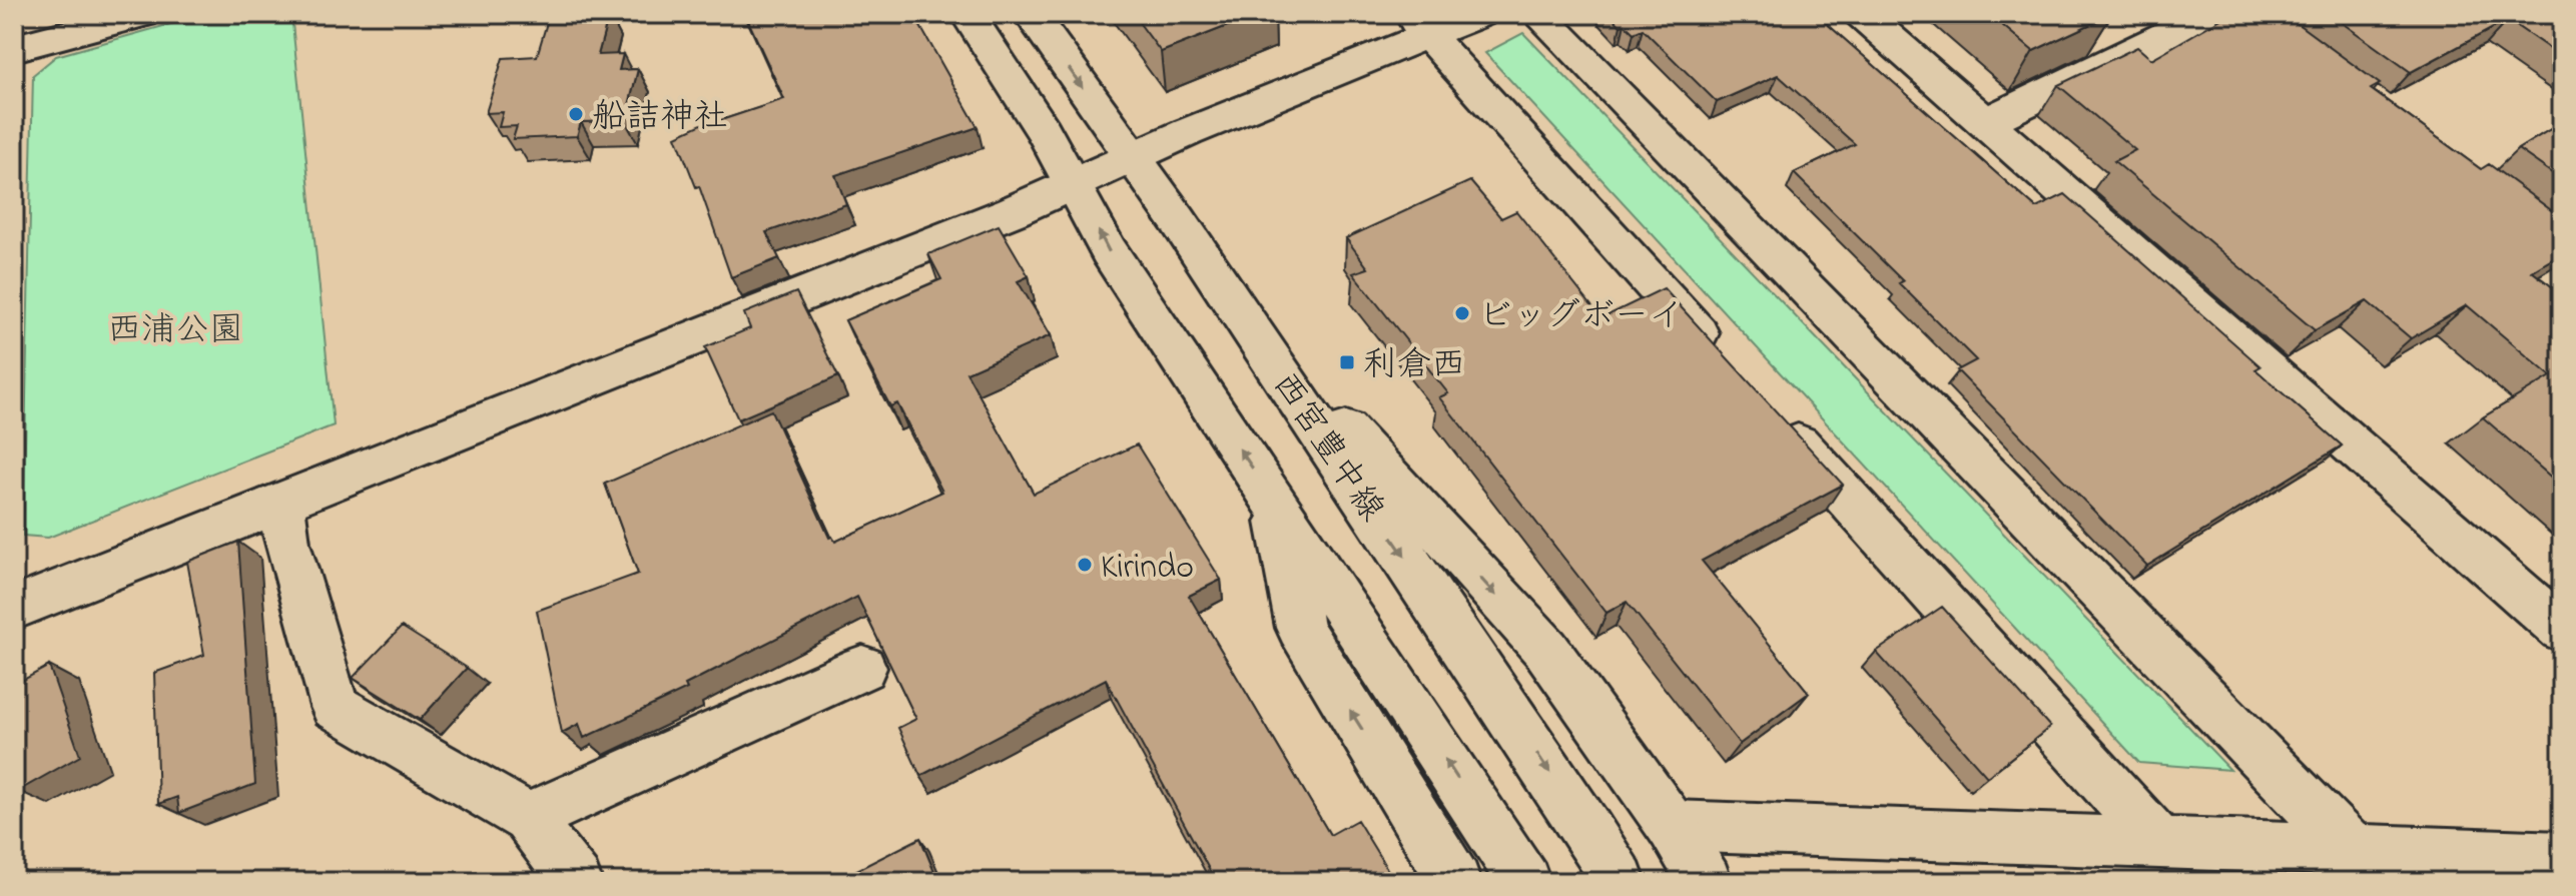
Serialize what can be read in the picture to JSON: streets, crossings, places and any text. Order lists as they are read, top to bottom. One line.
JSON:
{"streets":{"street":["西宮豊中線"]},"parks":["西浦公園"],"places":{"other":["船詰神社","ビッグボーイ","Kirindo"],"transit":["利倉西"]}}
